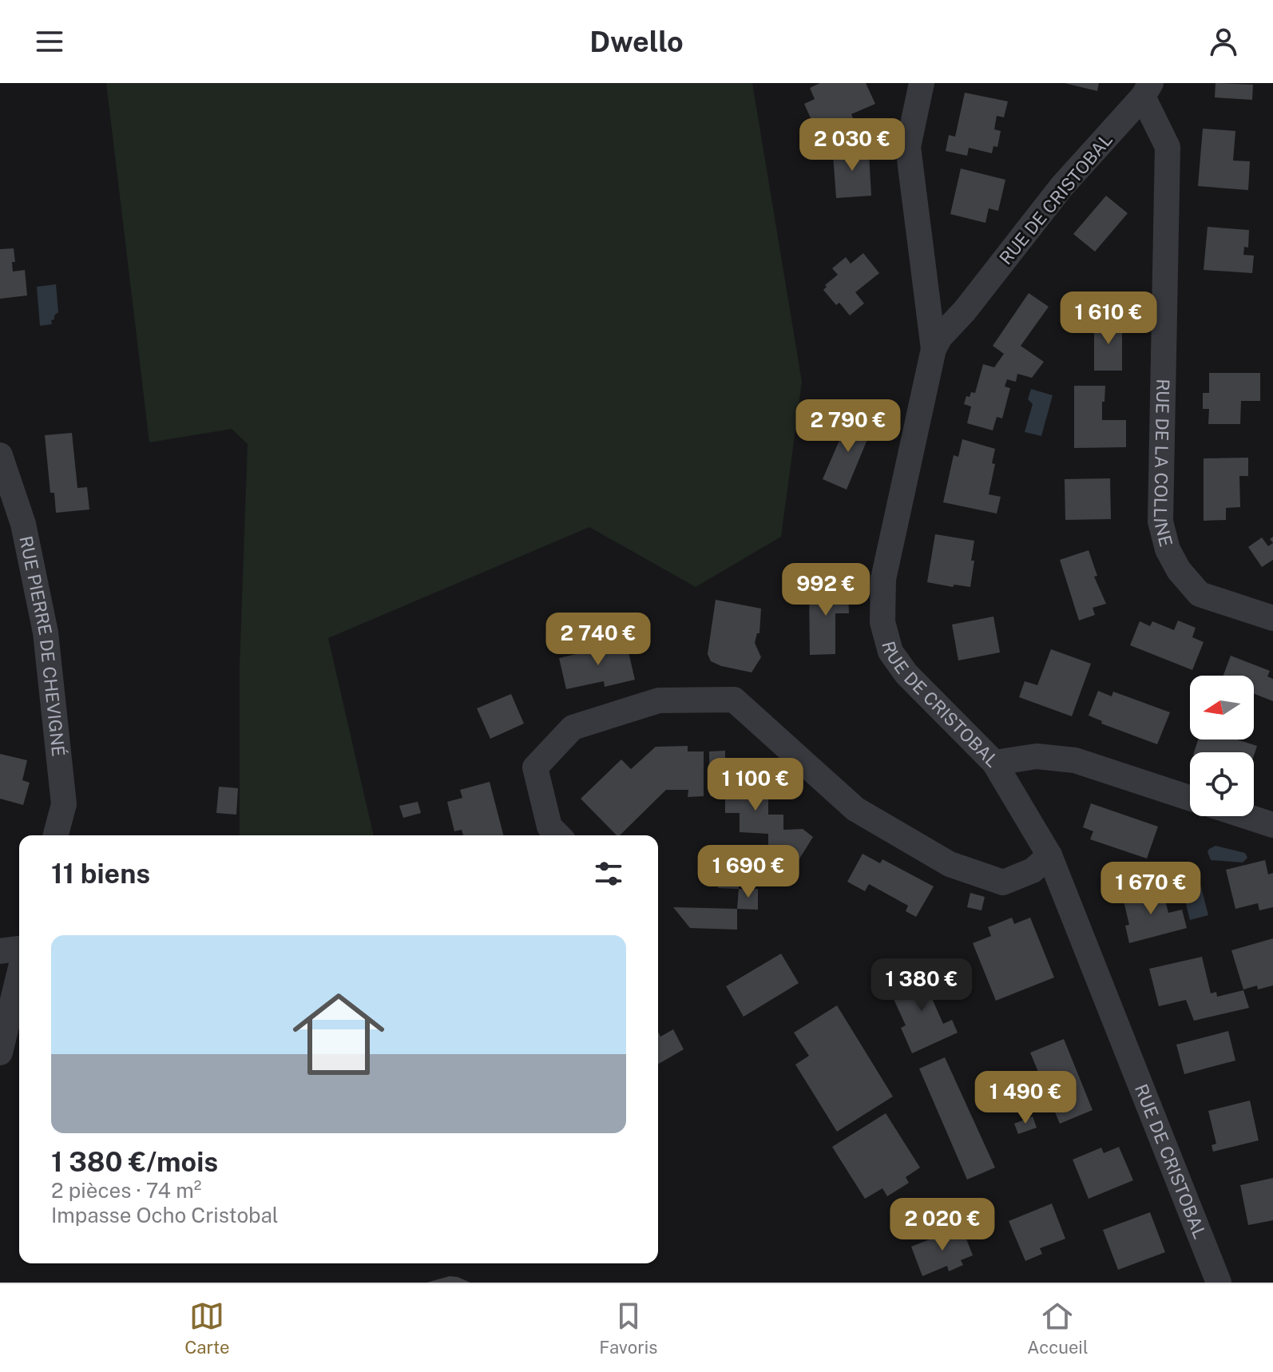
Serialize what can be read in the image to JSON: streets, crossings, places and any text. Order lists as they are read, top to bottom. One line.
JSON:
{"streets":{"street":["RUE DE CRISTOBAL","RUE DE LA COLLINE","RUE PIERRE DE CHEVIGNÉ"]},"crossings":[["RUE DE CRISTOBAL","RUE DE LA COLLINE"]],"north":"left","page":{"header":"Dwello","price":["2 030 €","1 610 €","2 790 €","992 €","2 740 €","1 100 €","1 690 €","1 670 €","1 380 €","1 490 €","2 020 €"],"heading":"11 biens","list":[{"name":"1 380 €/mois","note":"2 pièces · 74 m² · Impasse Ocho Cristobal"}],"tabs":["Carte","Favoris","Accueil"]}}
